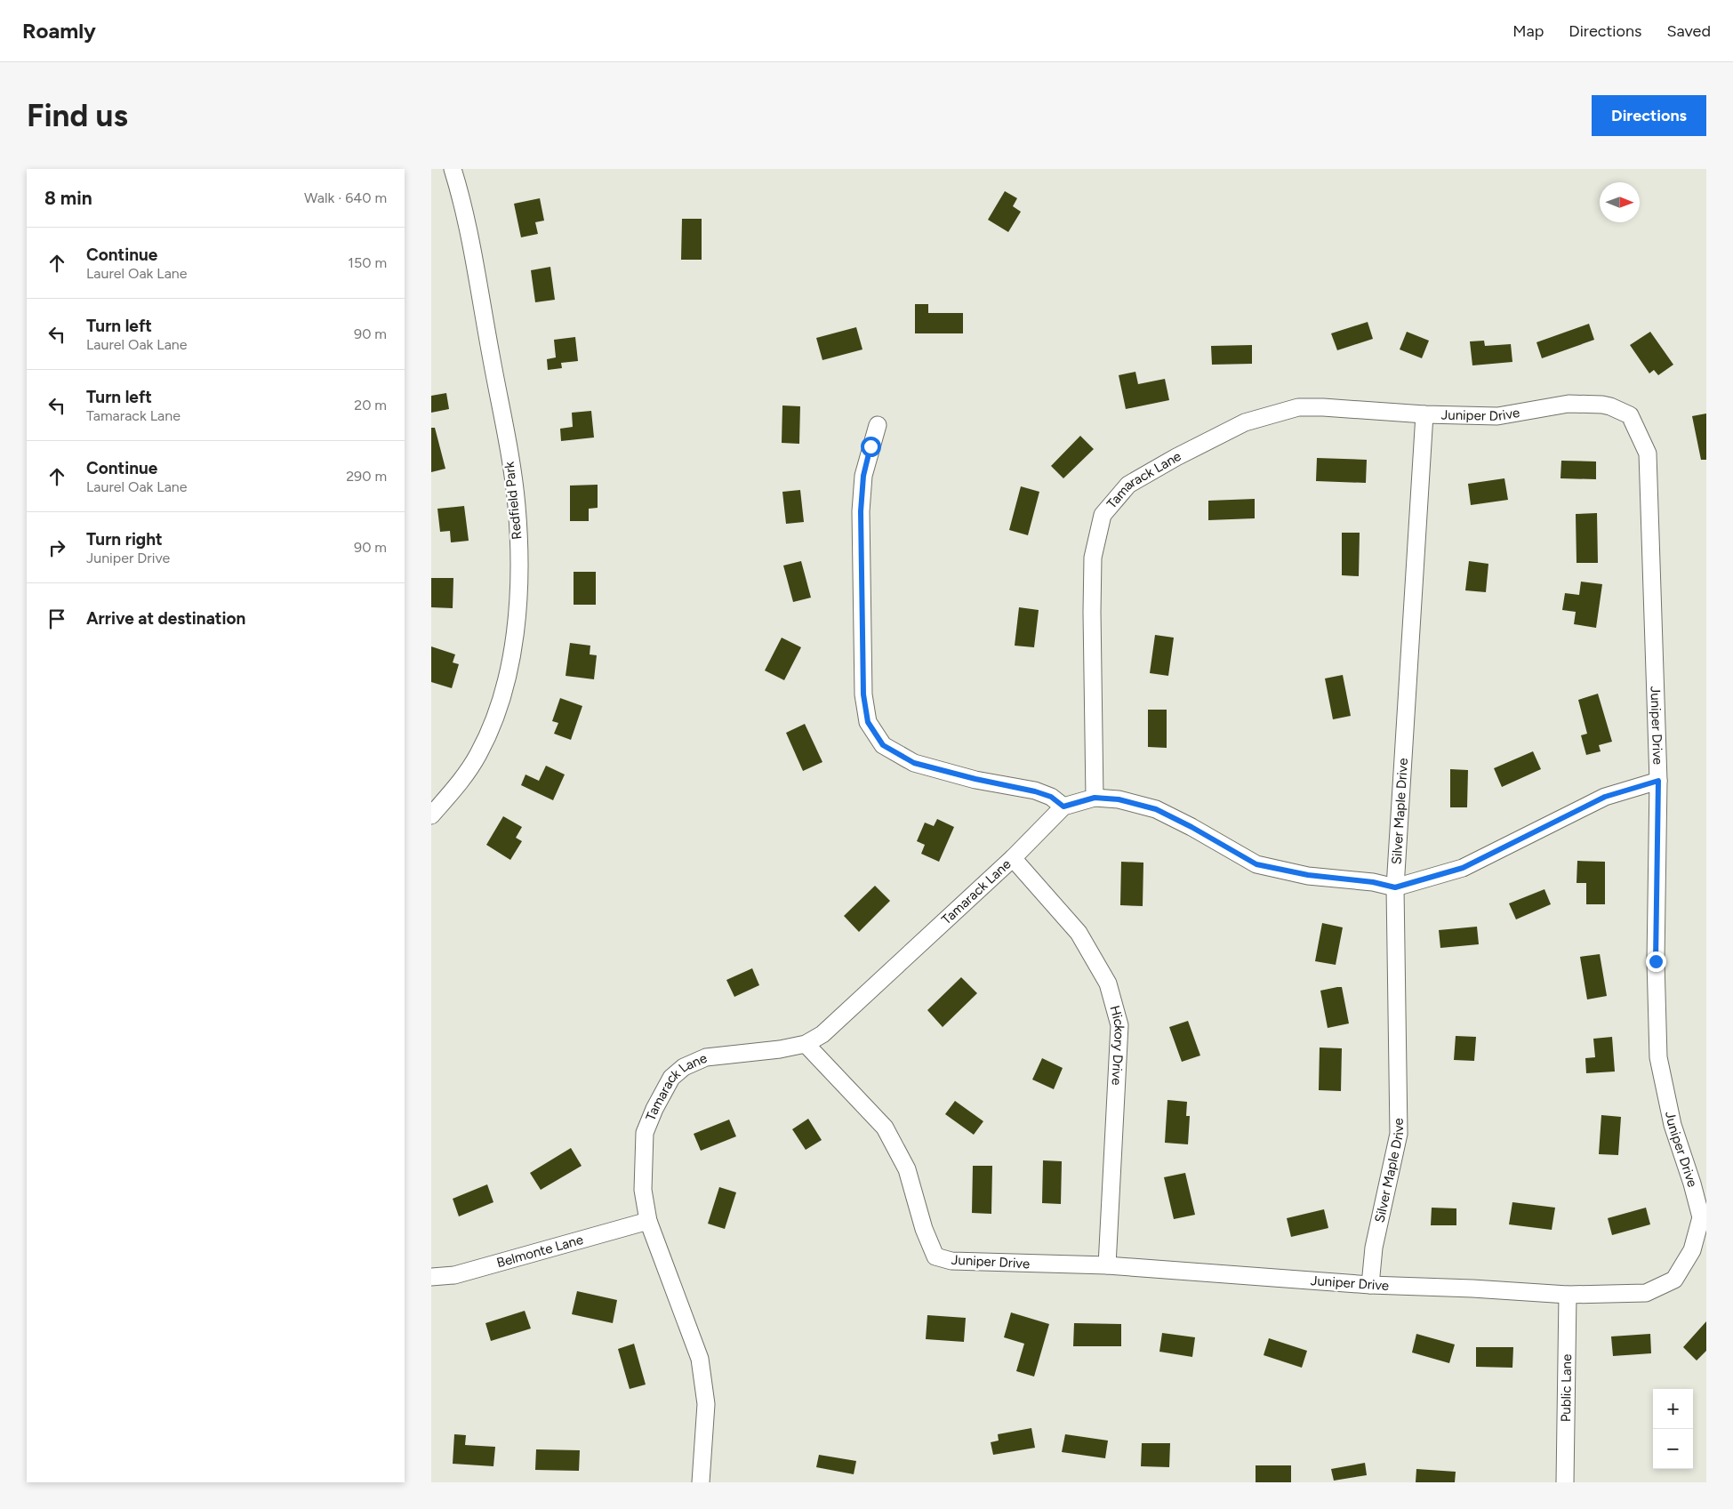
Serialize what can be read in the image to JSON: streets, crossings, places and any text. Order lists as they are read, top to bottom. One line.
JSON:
{"streets":{"street":["Juniper Drive","Tamarack Lane","Redfield Park","Silver Maple Drive","Hickory Drive","Belmonte Lane","Public Lane"]},"crossings":[["Juniper Drive","Tamarack Lane"],["Juniper Drive","Silver Maple Drive"],["Juniper Drive","Hickory Drive"],["Juniper Drive","Public Lane"],["Tamarack Lane","Silver Maple Drive"],["Tamarack Lane","Hickory Drive"],["Tamarack Lane","Belmonte Lane"]],"north":"right","page":{"header":"Roamly","nav":["Map","Directions","Saved"],"buttons":"Directions","title":"Find us","heading":["8 min","Walk · 640 m"],"list":[["Continue","Laurel Oak Lane","150 m"],["Turn left","Laurel Oak Lane","90 m"],["Turn left","Tamarack Lane","20 m"],["Continue","Laurel Oak Lane","290 m"],["Turn right","Juniper Drive","90 m"],"Arrive at destination"],"map_buttons":["+","−"]}}
